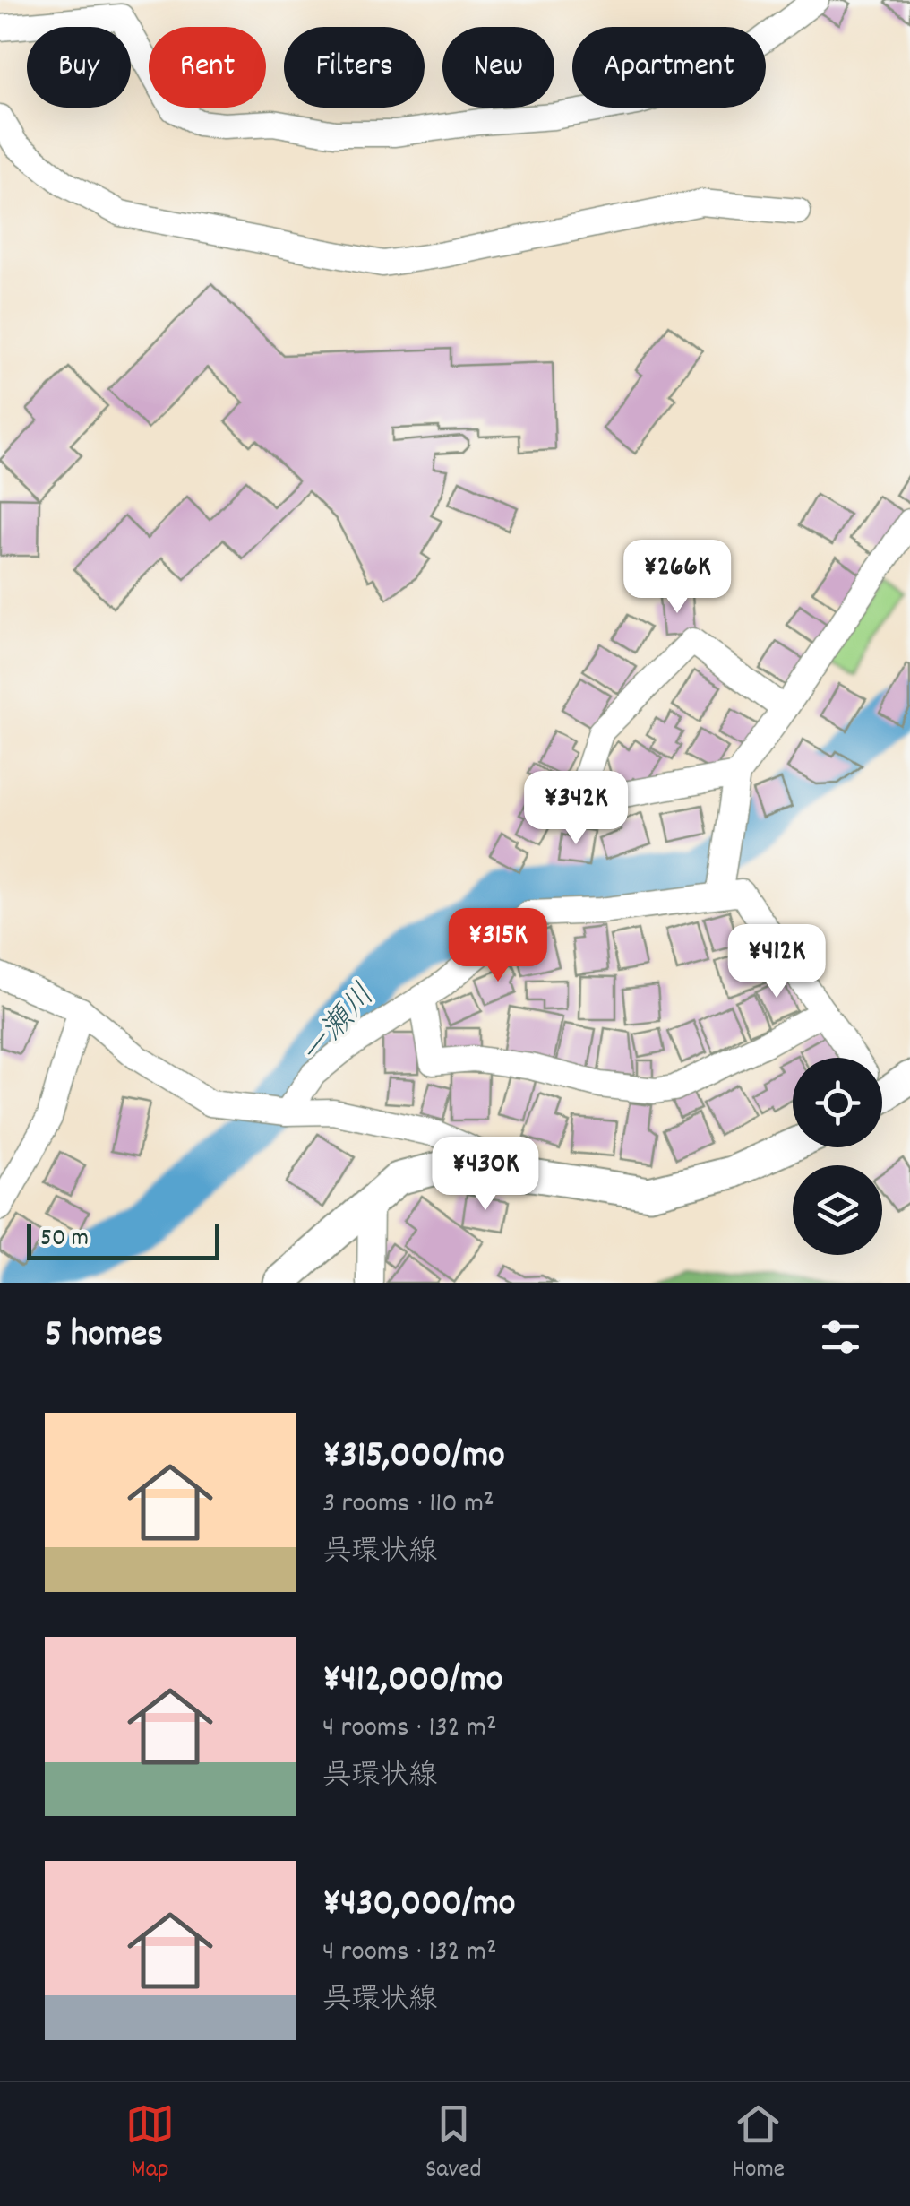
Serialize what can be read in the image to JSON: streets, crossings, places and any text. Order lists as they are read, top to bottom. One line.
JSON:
{"water":["一瀬川"],"scale_bar":"50 m","page":{"chip":["Buy","Rent","Filters","New","Apartment"],"price":["¥266K","¥342K","¥315K","¥412K","¥430K"],"scale":"50 m","heading":"5 homes","list":[{"name":"¥315,000/mo","note":"3 rooms · 110 m² · 呉環状線"},{"name":"¥412,000/mo","note":"4 rooms · 132 m² · 呉環状線"},{"name":"¥430,000/mo","note":"4 rooms · 132 m² · 呉環状線"}],"tabs":["Map","Saved","Home"]}}
